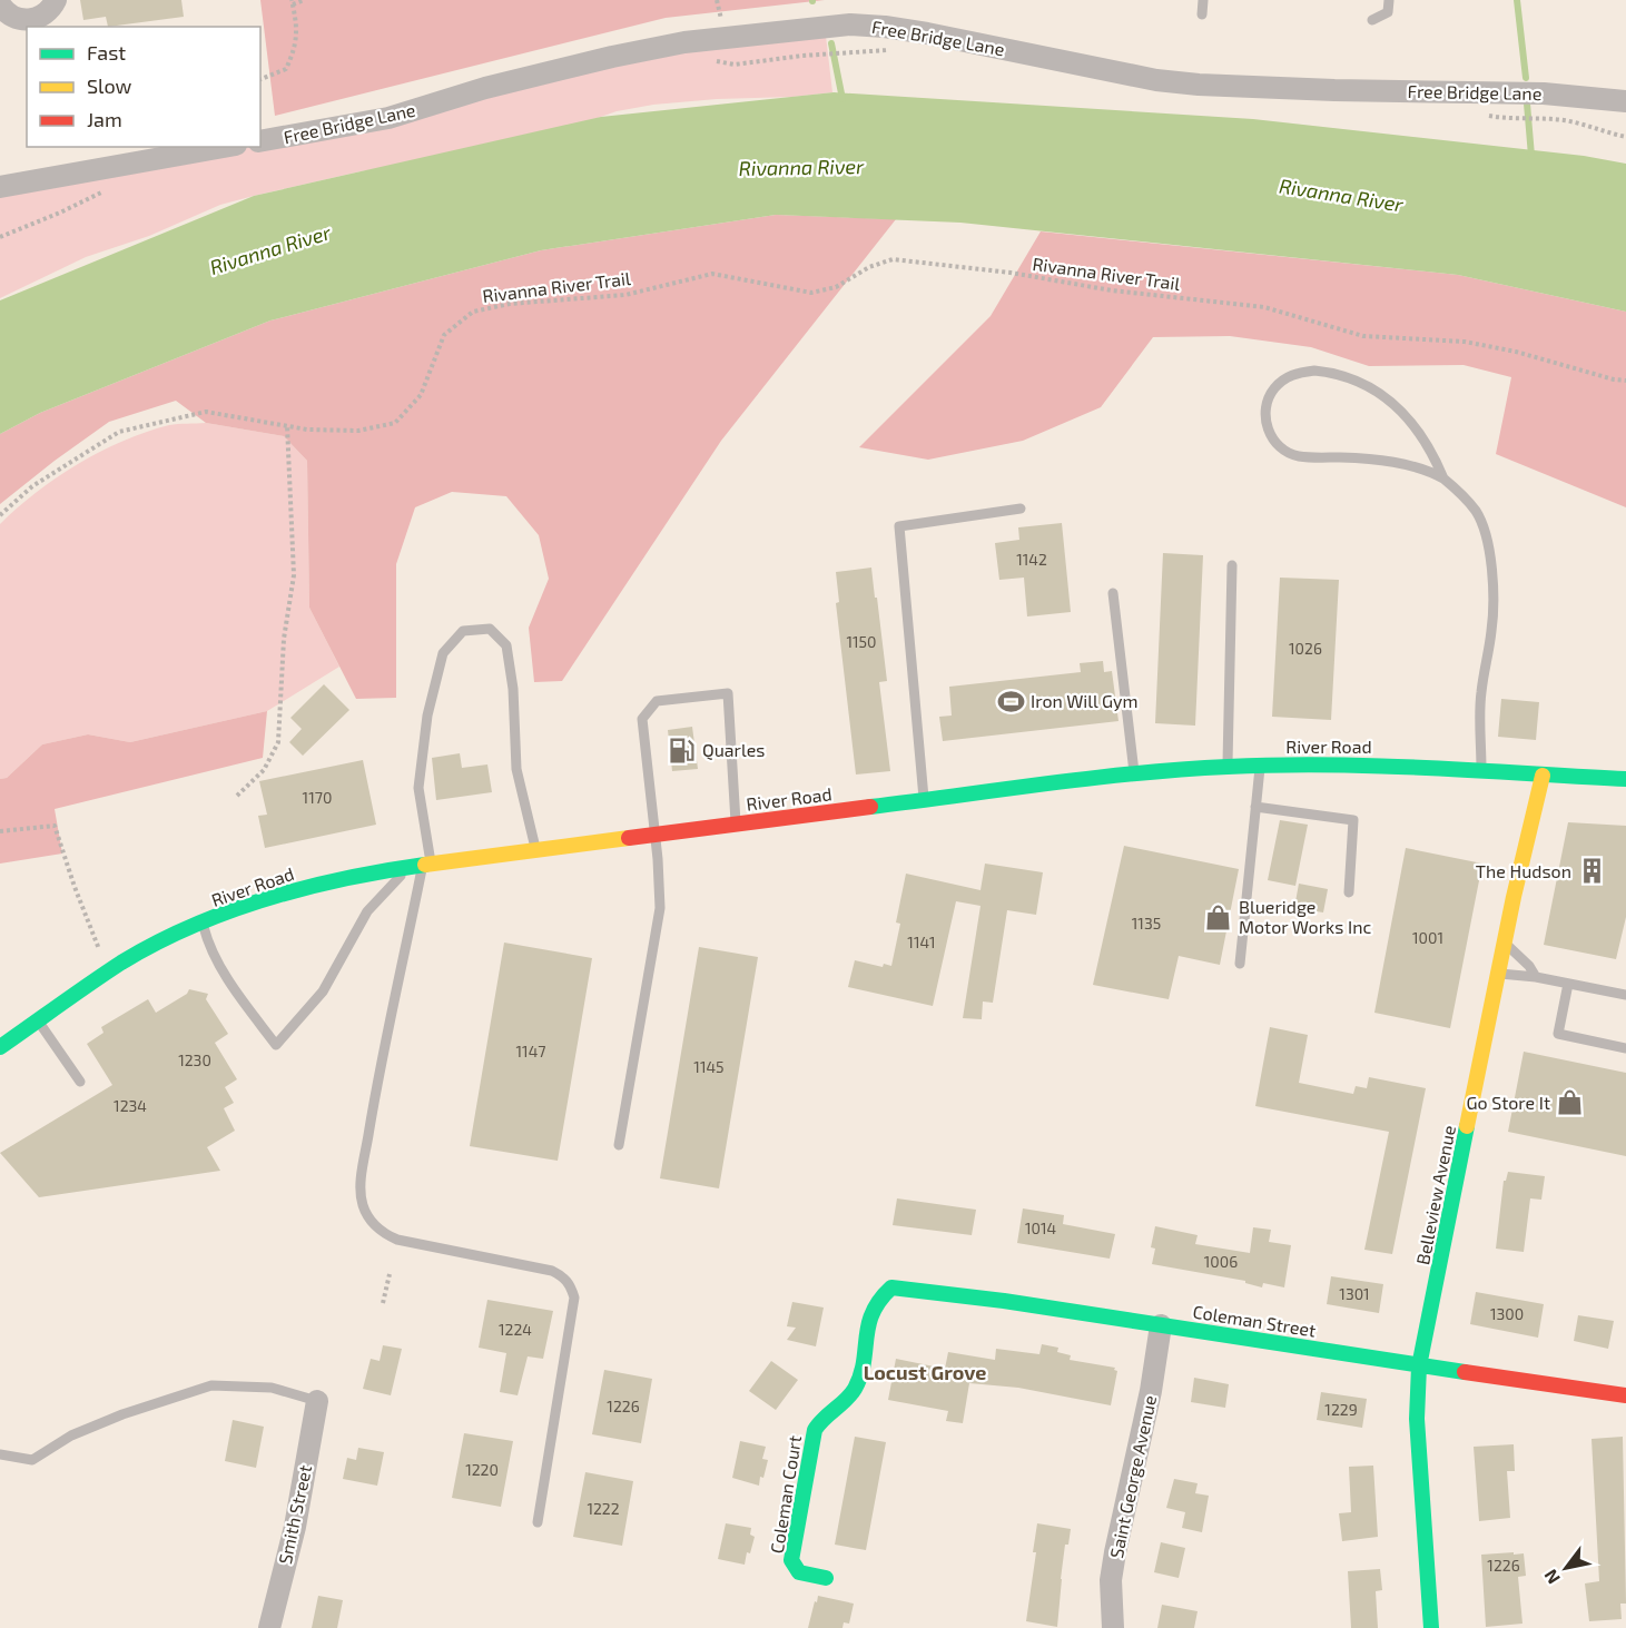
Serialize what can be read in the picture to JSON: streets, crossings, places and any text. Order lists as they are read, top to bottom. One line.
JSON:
{"streets":{"street":["Free Bridge Lane","River Road","Belleview Avenue","Coleman Street","Saint George Avenue","Coleman Court","Smith Street"],"path":["Rivanna River Trail"]},"crossings":[["River Road","Belleview Avenue"],["Belleview Avenue","Coleman Street"],["Coleman Street","Saint George Avenue"],["Coleman Street","Coleman Court"]],"districts":["Locust Grove"],"water":["Rivanna River"],"places":{"sports":["Iron Will Gym"],"fuel station":["Quarles"],"building":["The Hudson"],"shop":["Blueridge Motor Works Inc","Go Store It"]},"house_numbers":["1142","1150","1026","1170","1135","1001","1141","1147","1230","1145","1234","1014","1006","1301","1300","1224","1226","1229","1220","1222","1226"],"legend":["Fast","Slow","Jam"],"north":"bottom left"}
